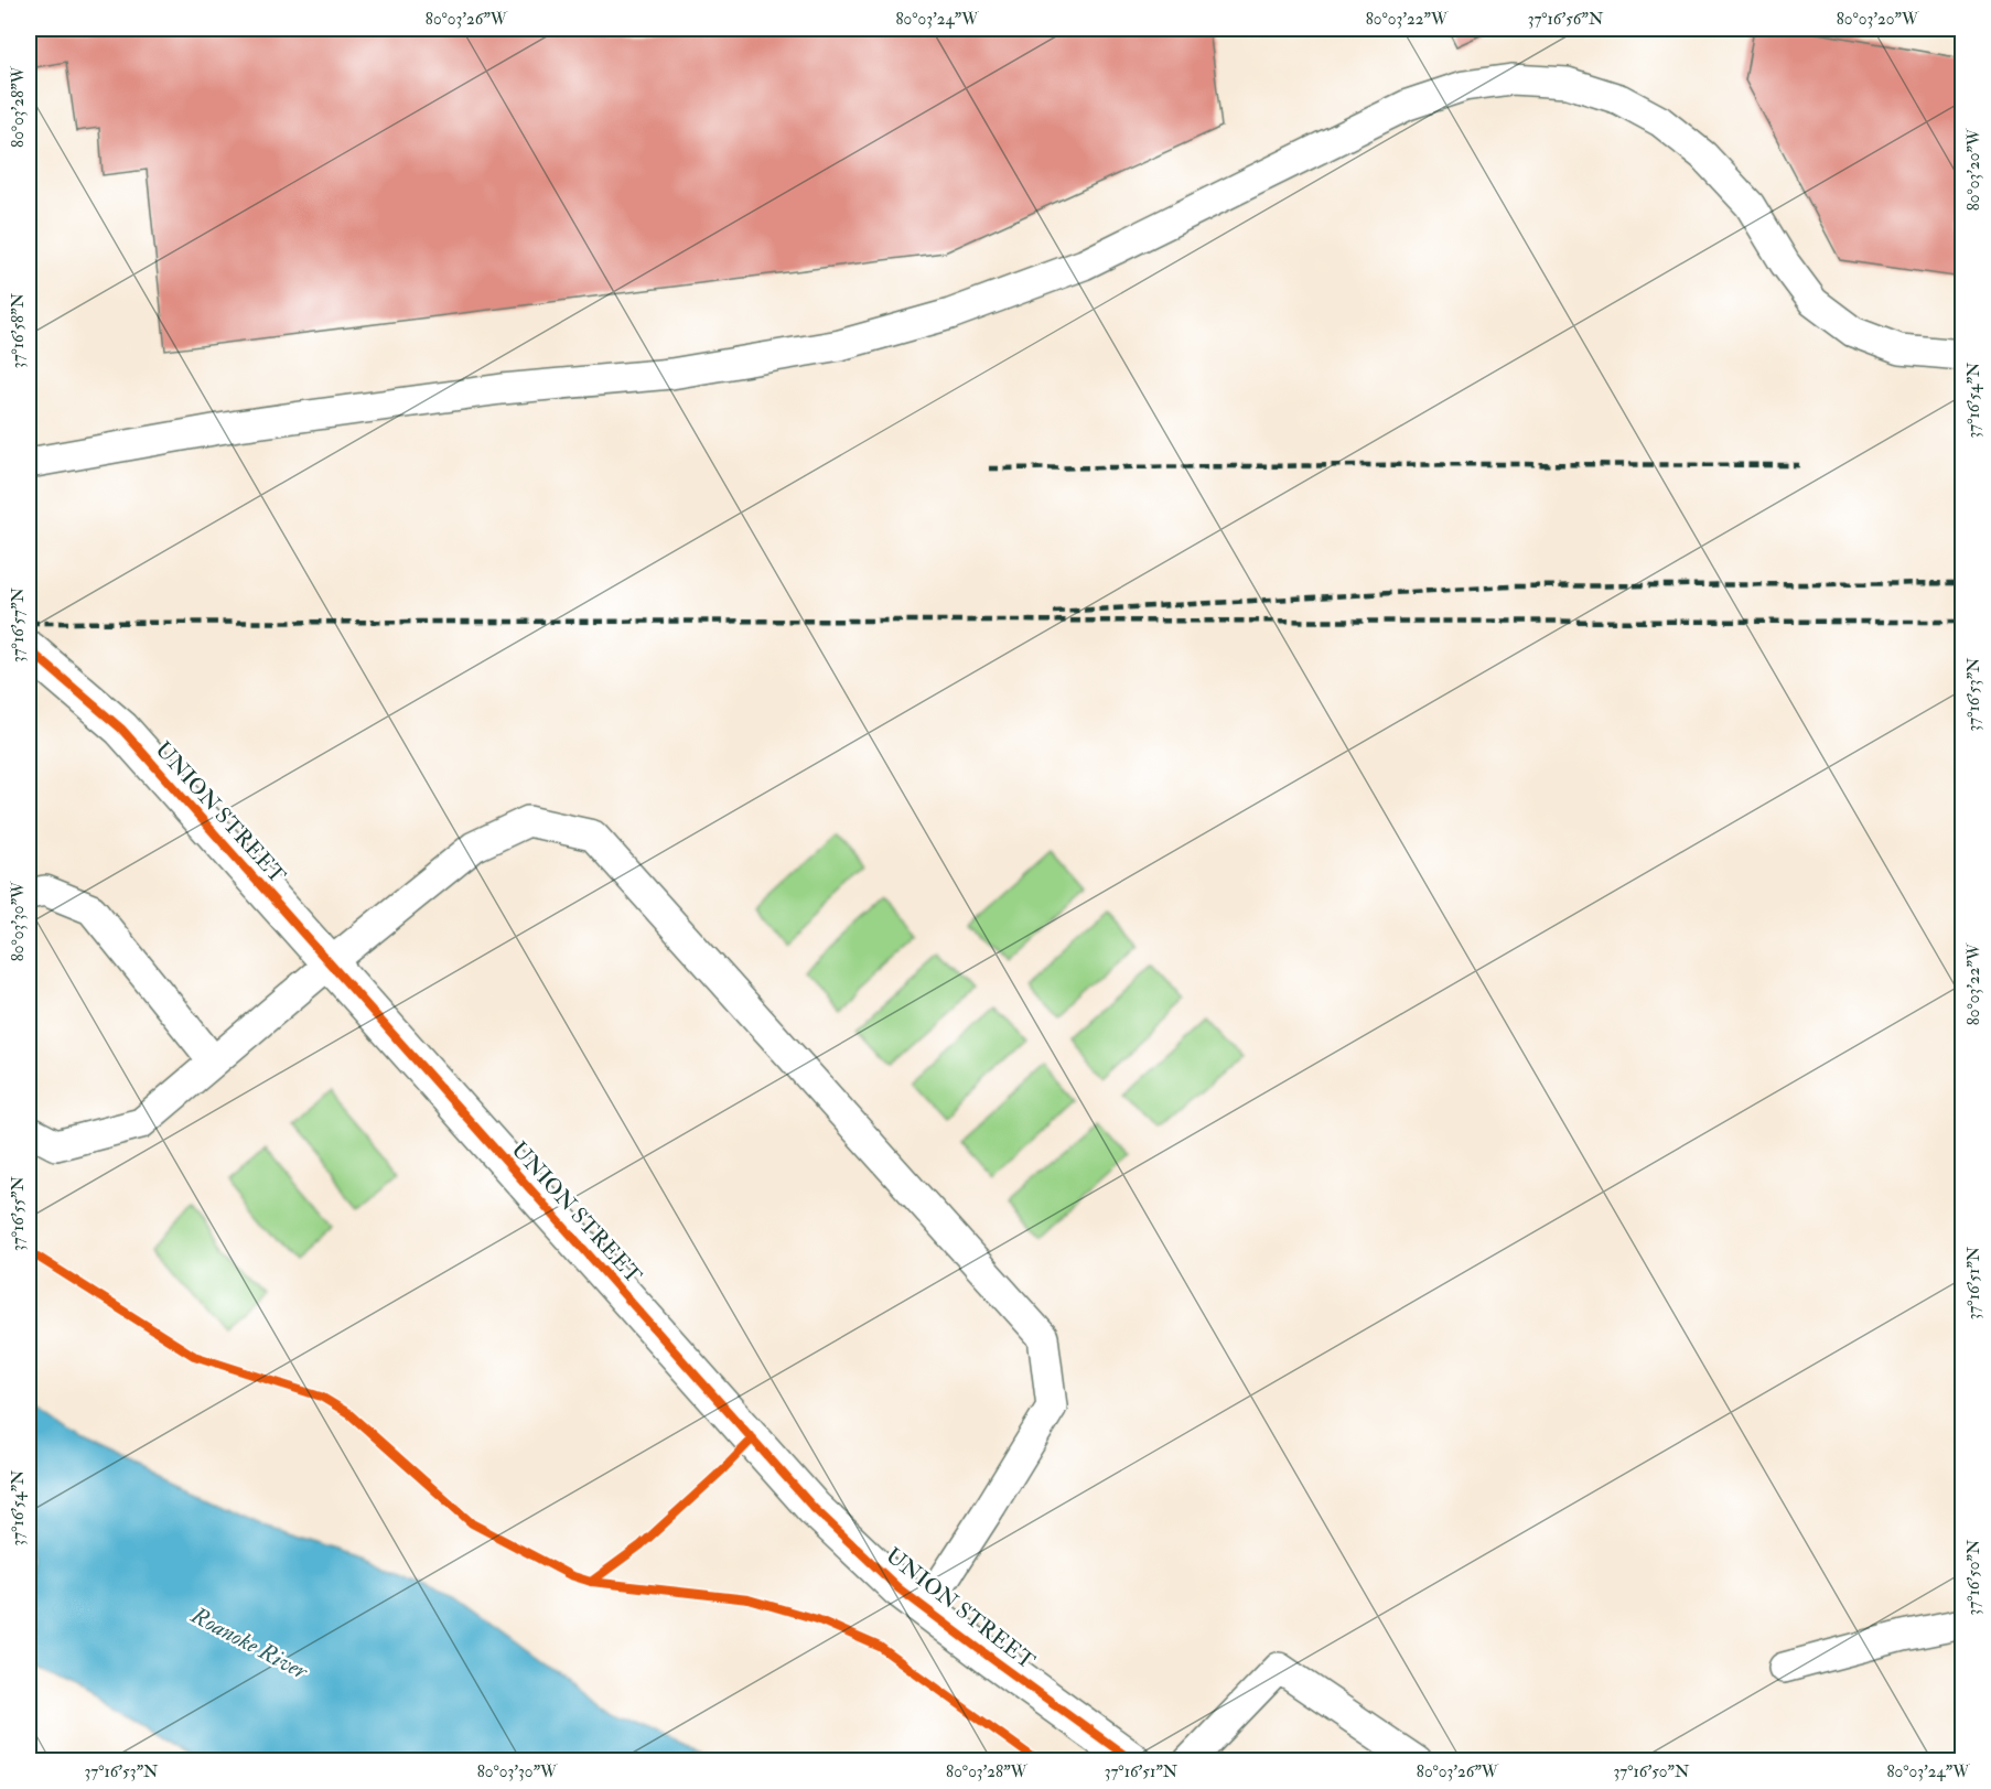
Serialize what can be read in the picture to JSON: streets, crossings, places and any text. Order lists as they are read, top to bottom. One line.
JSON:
{"streets":{"street":["UNION STREET"]},"water":["Roanoke River"],"coordinates":["80°03'26\"W","80°03'24\"W","80°03'22\"W","37°16'56\"N","80°03'20\"W","80°03'28\"W","37°16'58\"N","37°16'54\"N","37°16'57\"N","37°16'53\"N","80°03'30\"W","37°16'55\"N","37°16'51\"N","37°16'50\"N"]}
